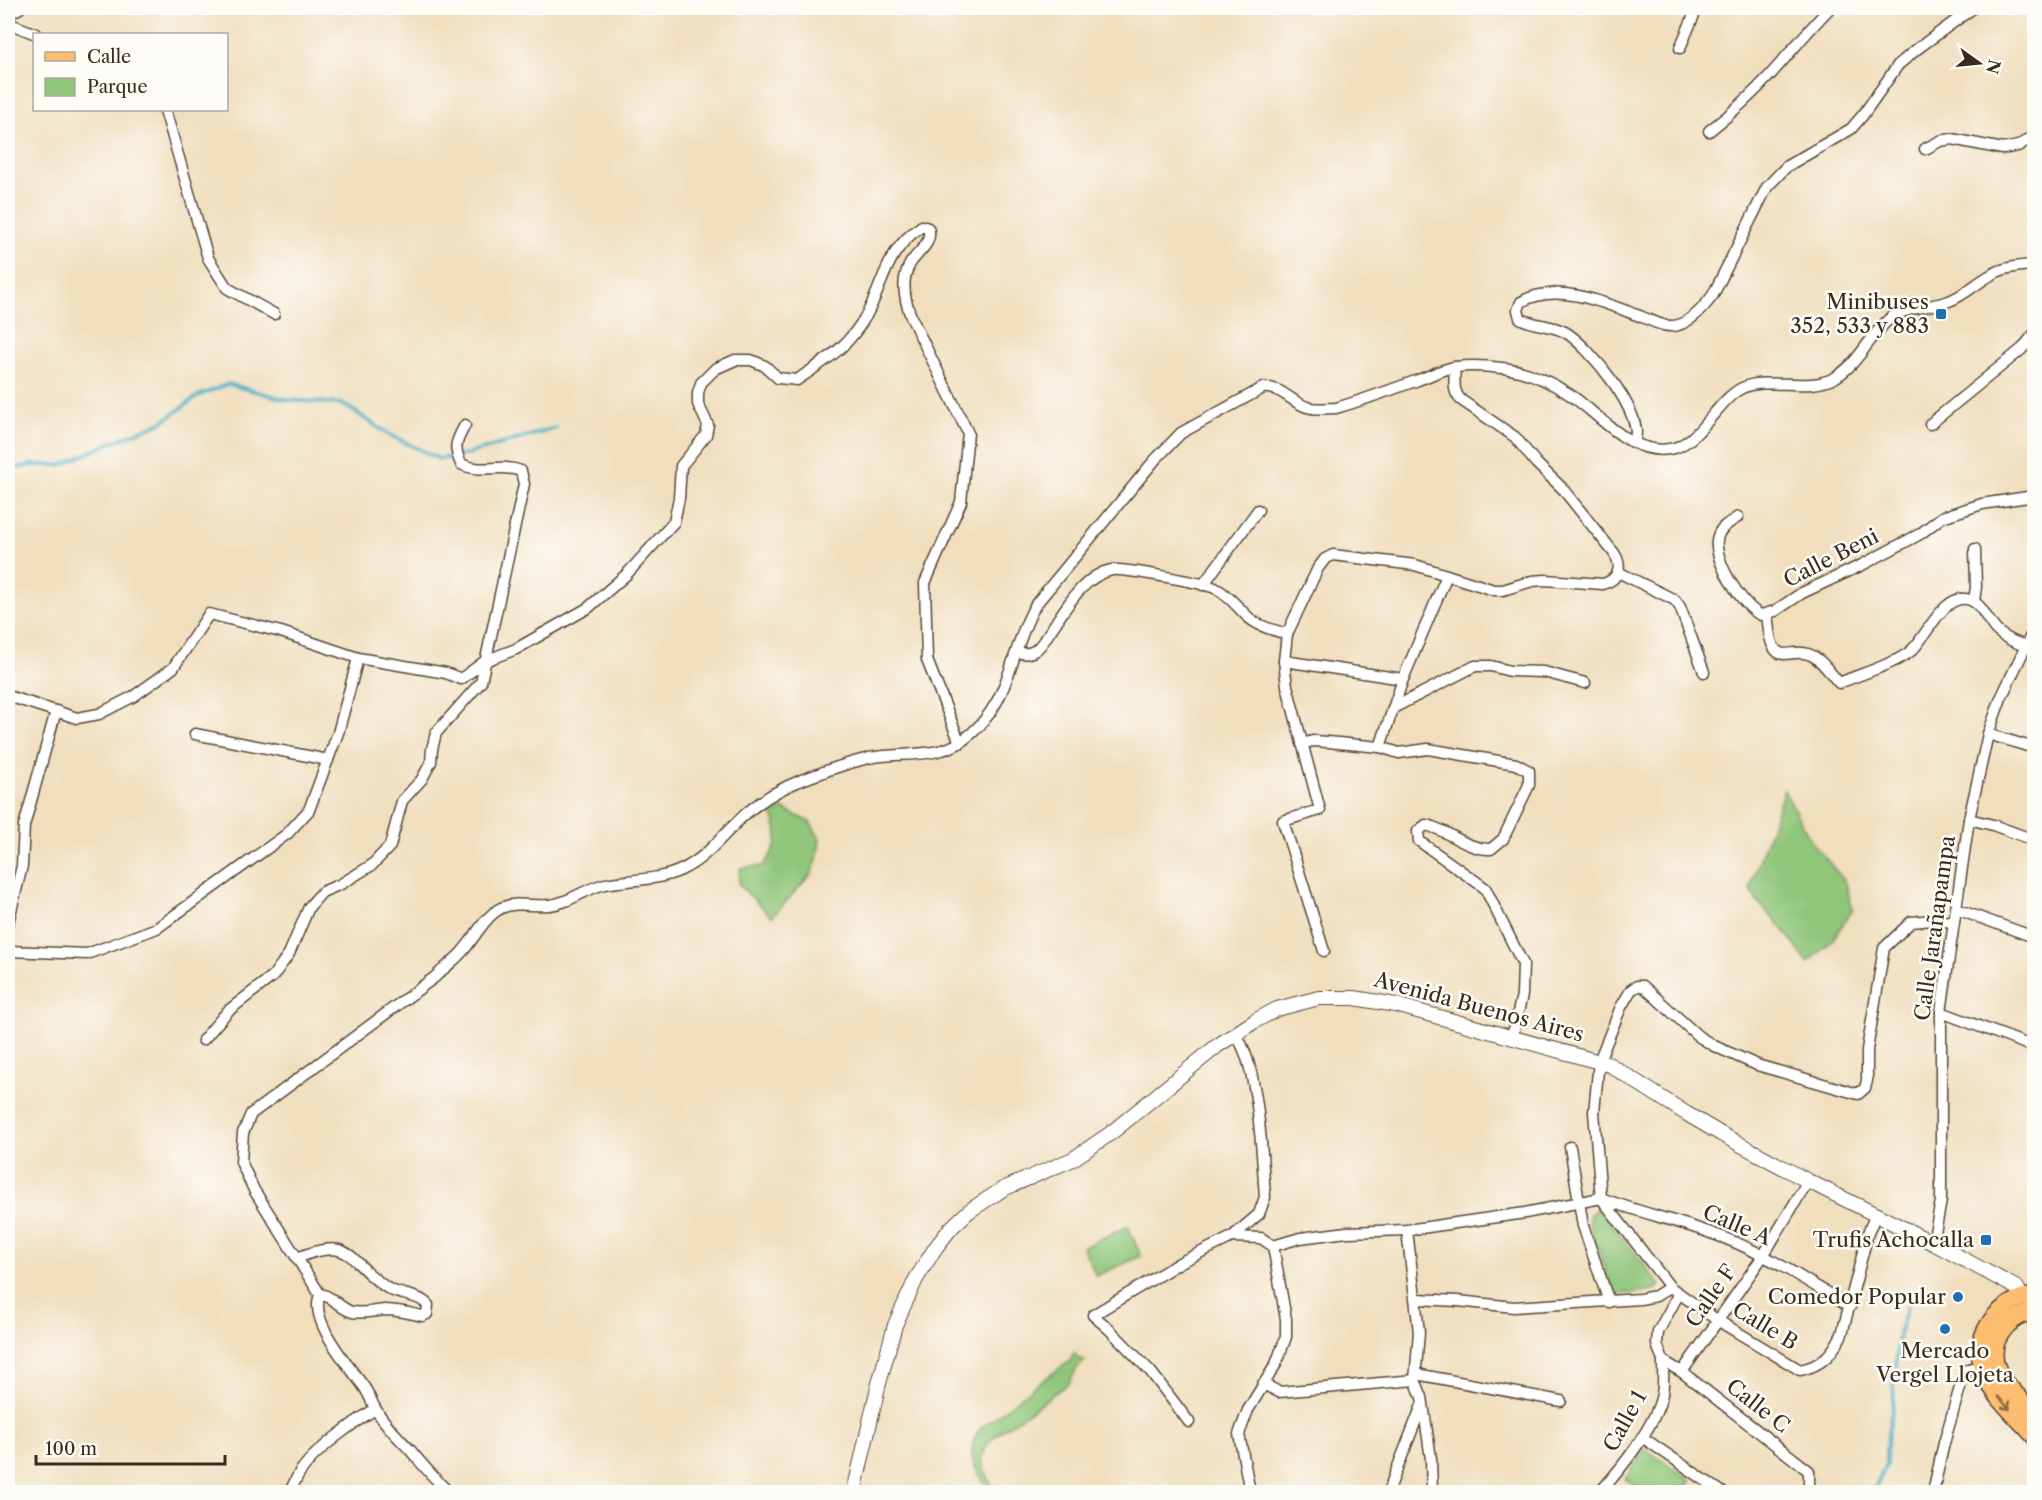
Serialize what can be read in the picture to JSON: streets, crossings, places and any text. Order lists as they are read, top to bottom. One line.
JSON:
{"streets":{"street":["Calle Beni","Calle Jarañapampa","Avenida Buenos Aires","Calle A","Calle F","Calle B","Calle C","Calle 1"]},"crossings":[["Calle Jarañapampa","Avenida Buenos Aires"],["Avenida Buenos Aires","Calle F"],["Calle A","Calle F"],["Calle A","Calle B"],["Calle F","Calle B"],["Calle F","Calle C"],["Calle B","Calle 1"],["Calle C","Calle 1"]],"places":{"transit":["Minibuses 352, 533 y 883","Trufis Achocalla"],"other":["Comedor Popular","Mercado Vergel Llojeta"]},"legend":["Calle","Parque"],"scale_bar":"100 m","north":"right"}
